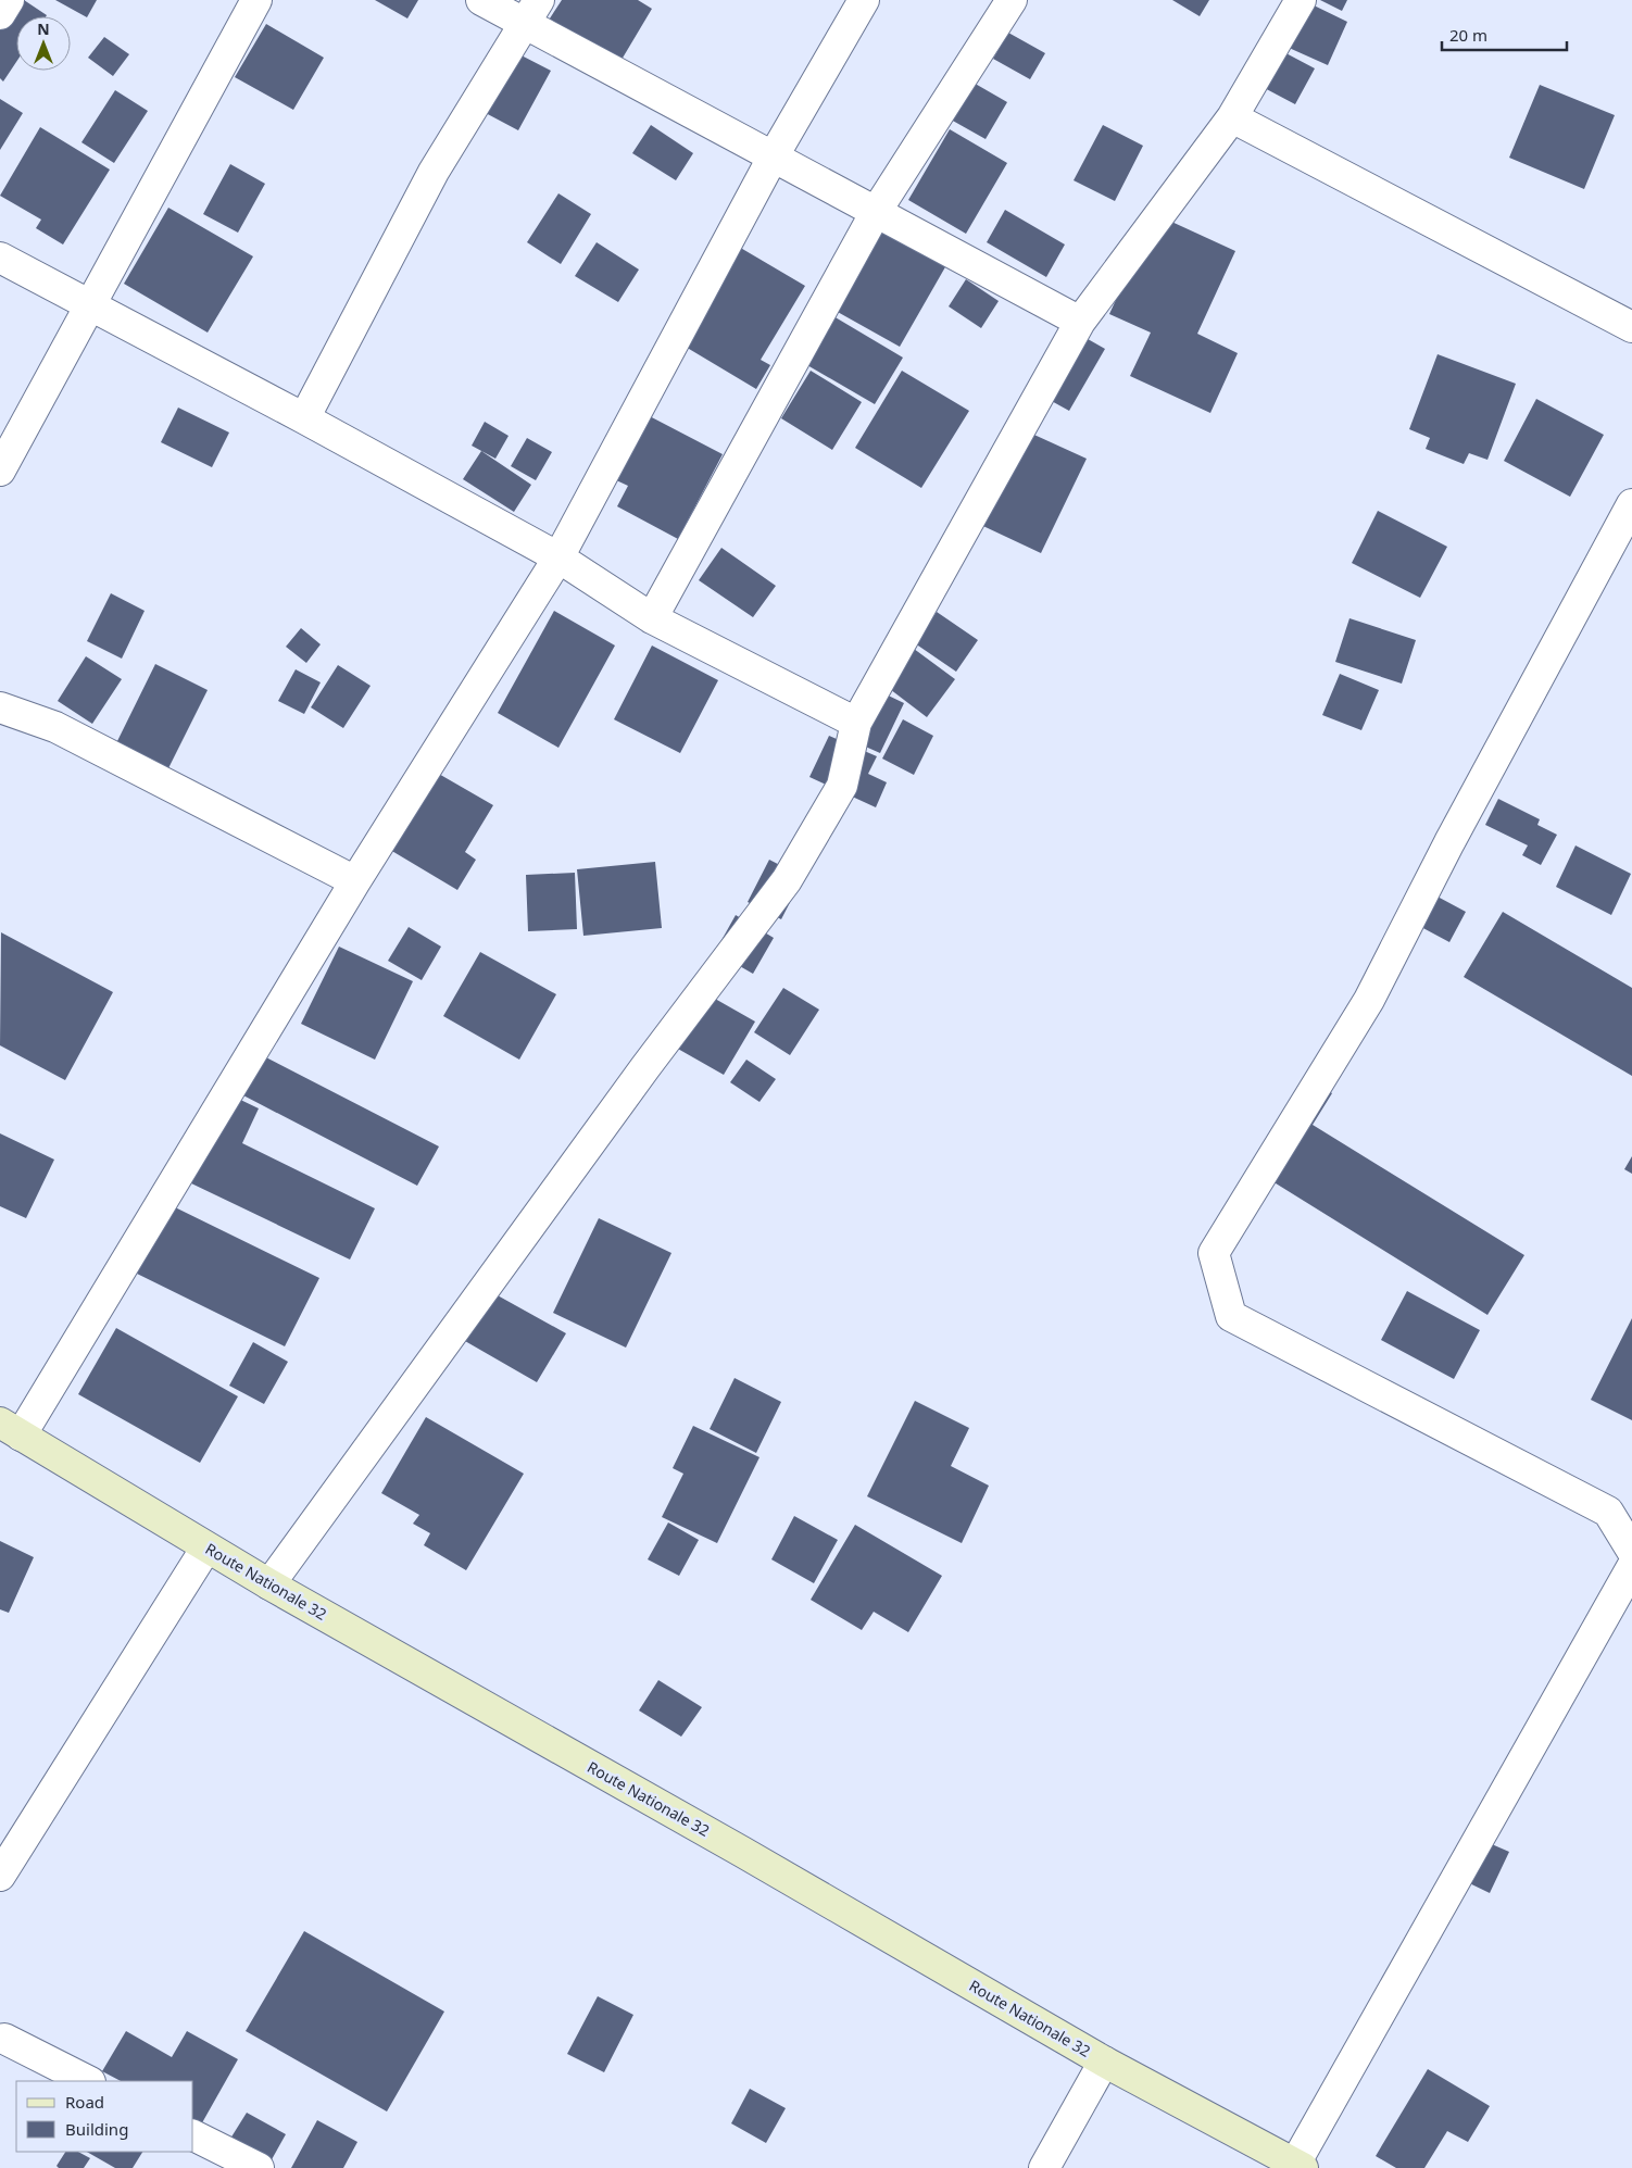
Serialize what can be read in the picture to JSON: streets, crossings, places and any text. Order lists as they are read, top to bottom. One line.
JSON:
{"streets":{"street":["Route Nationale 32"]},"legend":["Road","Building"],"scale_bar":"20 m","north":"top"}
